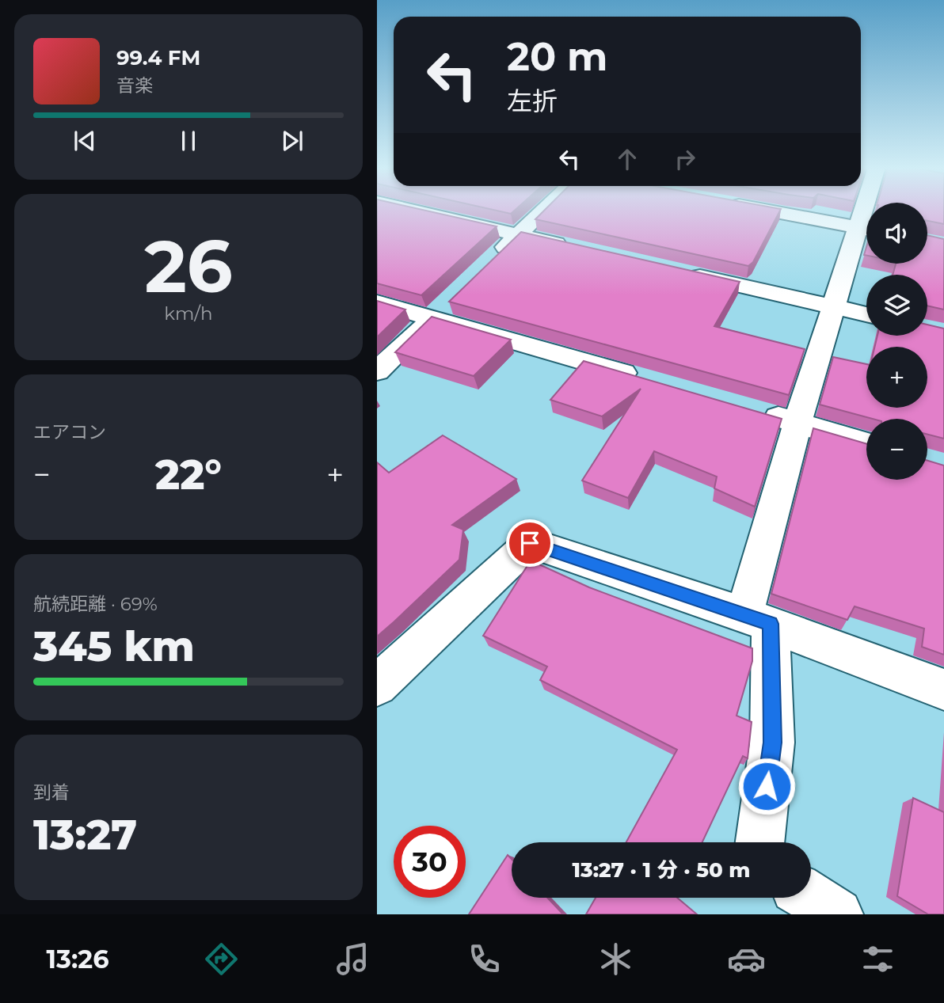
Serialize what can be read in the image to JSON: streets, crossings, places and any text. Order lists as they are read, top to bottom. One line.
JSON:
{"page":{"turn":["20 m","左折"],"song":["99.4 FM","音楽"],"tile":[["26","km/h"],"エアコン",["航続距離 · 69%","345 km"],["到着","13:27"]],"map_buttons":["+","−"],"heat":["−","22°","+"],"limit":"30","trip":"13:27 · 1 分 · 50 m","tabs":"13:26"}}
